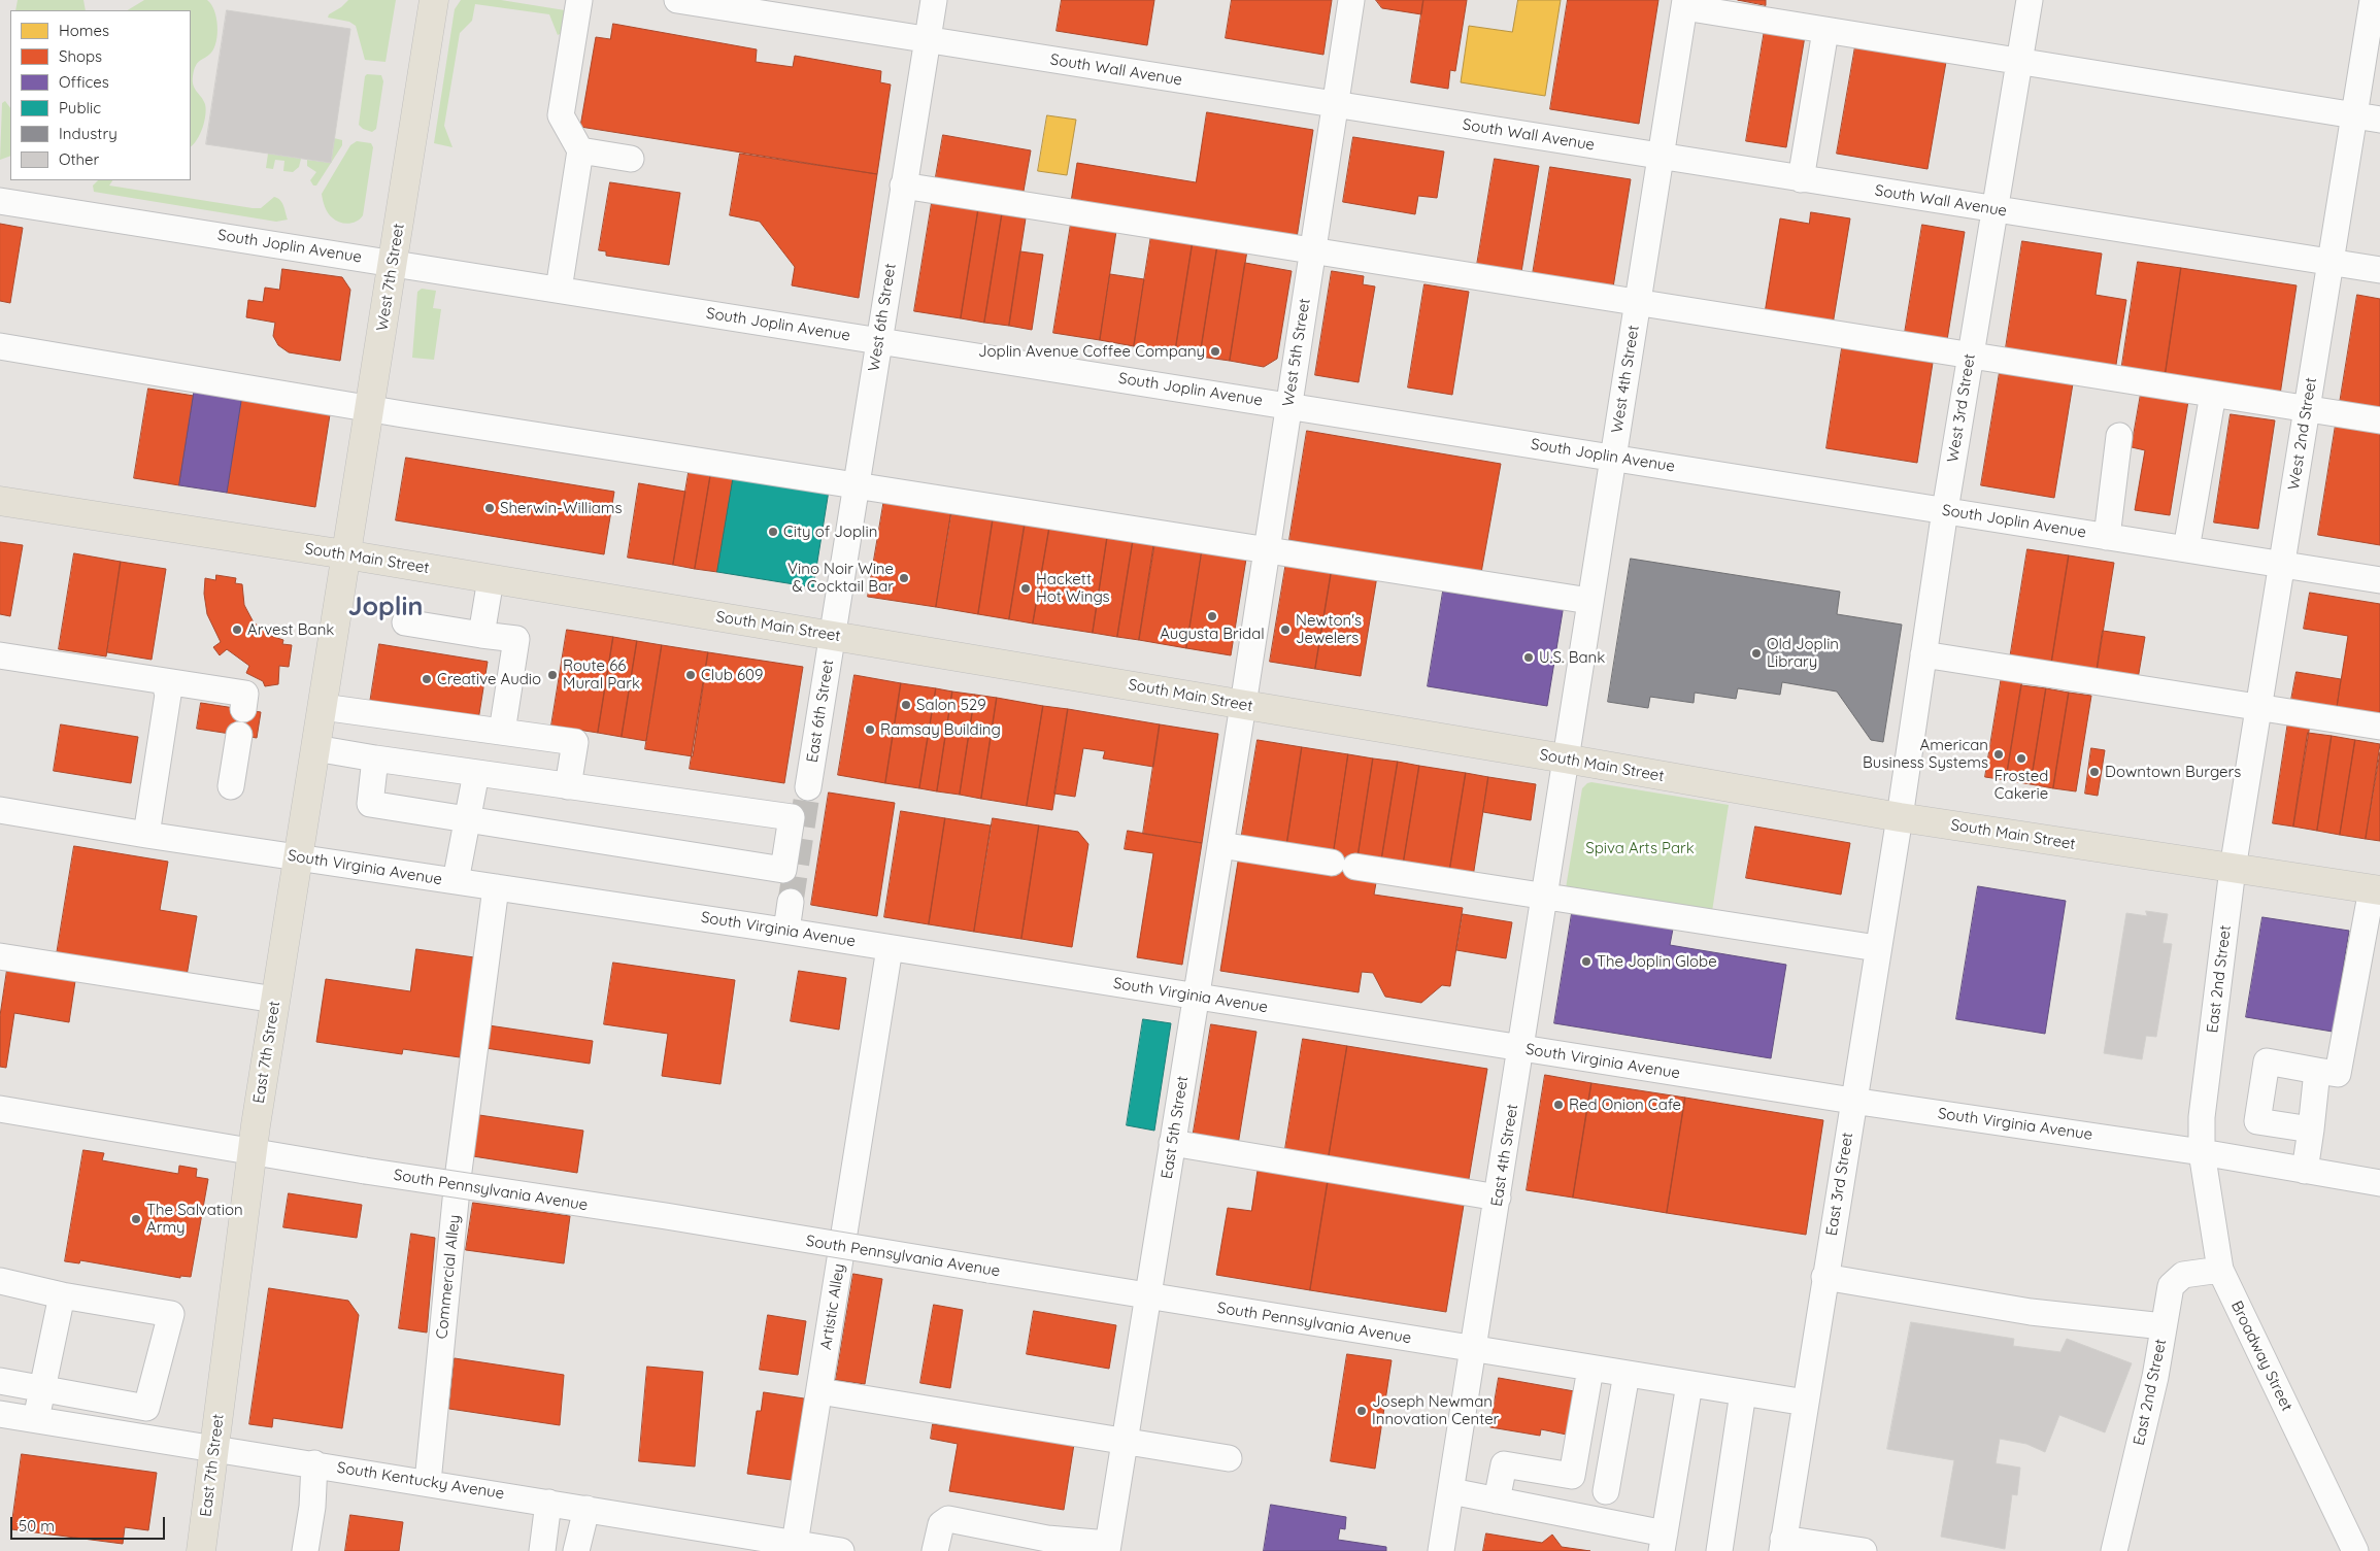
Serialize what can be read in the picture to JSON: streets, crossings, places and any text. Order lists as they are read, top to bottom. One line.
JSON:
{"streets":{"main road":["West 7th Street","South Main Street","East 7th Street"],"street":["South Wall Avenue","South Joplin Avenue","West 6th Street","West 5th Street","West 4th Street","West 3rd Street","West 2nd Street","East 6th Street","South Virginia Avenue","East 2nd Street","East 5th Street","East 4th Street","East 3rd Street","South Pennsylvania Avenue","Commercial Alley","Artistic Alley","Broadway Street","South Kentucky Avenue"]},"crossings":[["South Wall Avenue","West 6th Street"],["South Wall Avenue","West 5th Street"],["South Wall Avenue","West 4th Street"],["South Wall Avenue","West 3rd Street"],["South Wall Avenue","West 2nd Street"],["South Joplin Avenue","West 7th Street"],["South Joplin Avenue","West 6th Street"],["South Joplin Avenue","West 5th Street"],["South Joplin Avenue","West 4th Street"],["South Joplin Avenue","West 3rd Street"],["South Joplin Avenue","West 2nd Street"],["West 7th Street","South Main Street"],["West 7th Street","East 7th Street"],["West 6th Street","South Main Street"],["West 6th Street","East 6th Street"],["West 5th Street","South Main Street"],["West 5th Street","East 5th Street"],["West 4th Street","South Main Street"],["West 4th Street","East 4th Street"],["West 3rd Street","South Main Street"],["West 3rd Street","East 3rd Street"],["West 2nd Street","South Main Street"],["West 2nd Street","East 2nd Street"],["South Main Street","East 6th Street"],["South Main Street","East 2nd Street"],["South Main Street","East 7th Street"],["South Main Street","East 5th Street"],["South Main Street","East 4th Street"],["South Main Street","East 3rd Street"],["South Virginia Avenue","East 2nd Street"],["South Virginia Avenue","East 7th Street"],["South Virginia Avenue","East 5th Street"],["South Virginia Avenue","East 4th Street"],["South Virginia Avenue","East 3rd Street"],["South Virginia Avenue","Commercial Alley"],["South Virginia Avenue","Artistic Alley"],["South Virginia Avenue","Broadway Street"],["East 2nd Street","Broadway Street"],["East 7th Street","South Pennsylvania Avenue"],["East 7th Street","South Kentucky Avenue"],["East 5th Street","South Pennsylvania Avenue"],["East 4th Street","South Pennsylvania Avenue"],["East 3rd Street","South Pennsylvania Avenue"],["Commercial Alley","South Kentucky Avenue"],["Artistic Alley","South Kentucky Avenue"]],"districts":["Joplin"],"parks":["Spiva Arts Park"],"places":["Joplin Avenue Coffee Company","Sherwin-Williams","City of Joplin","Vino Noir Wine & Cocktail Bar","Hackett Hot Wings","Augusta Bridal","Arvest Bank","Newton's Jewelers","Old Joplin Library","U.S. Bank","Route 66 Mural Park","Club 609","Creative Audio","Salon 529","Ramsay Building","American Business Systems","Frosted Cakerie","Downtown Burgers","The Joplin Globe","Red Onion Cafe","The Salvation Army","Joseph Newman Innovation Center"],"legend":["Homes","Shops","Offices","Public","Industry","Other"],"scale_bar":"50 m"}
